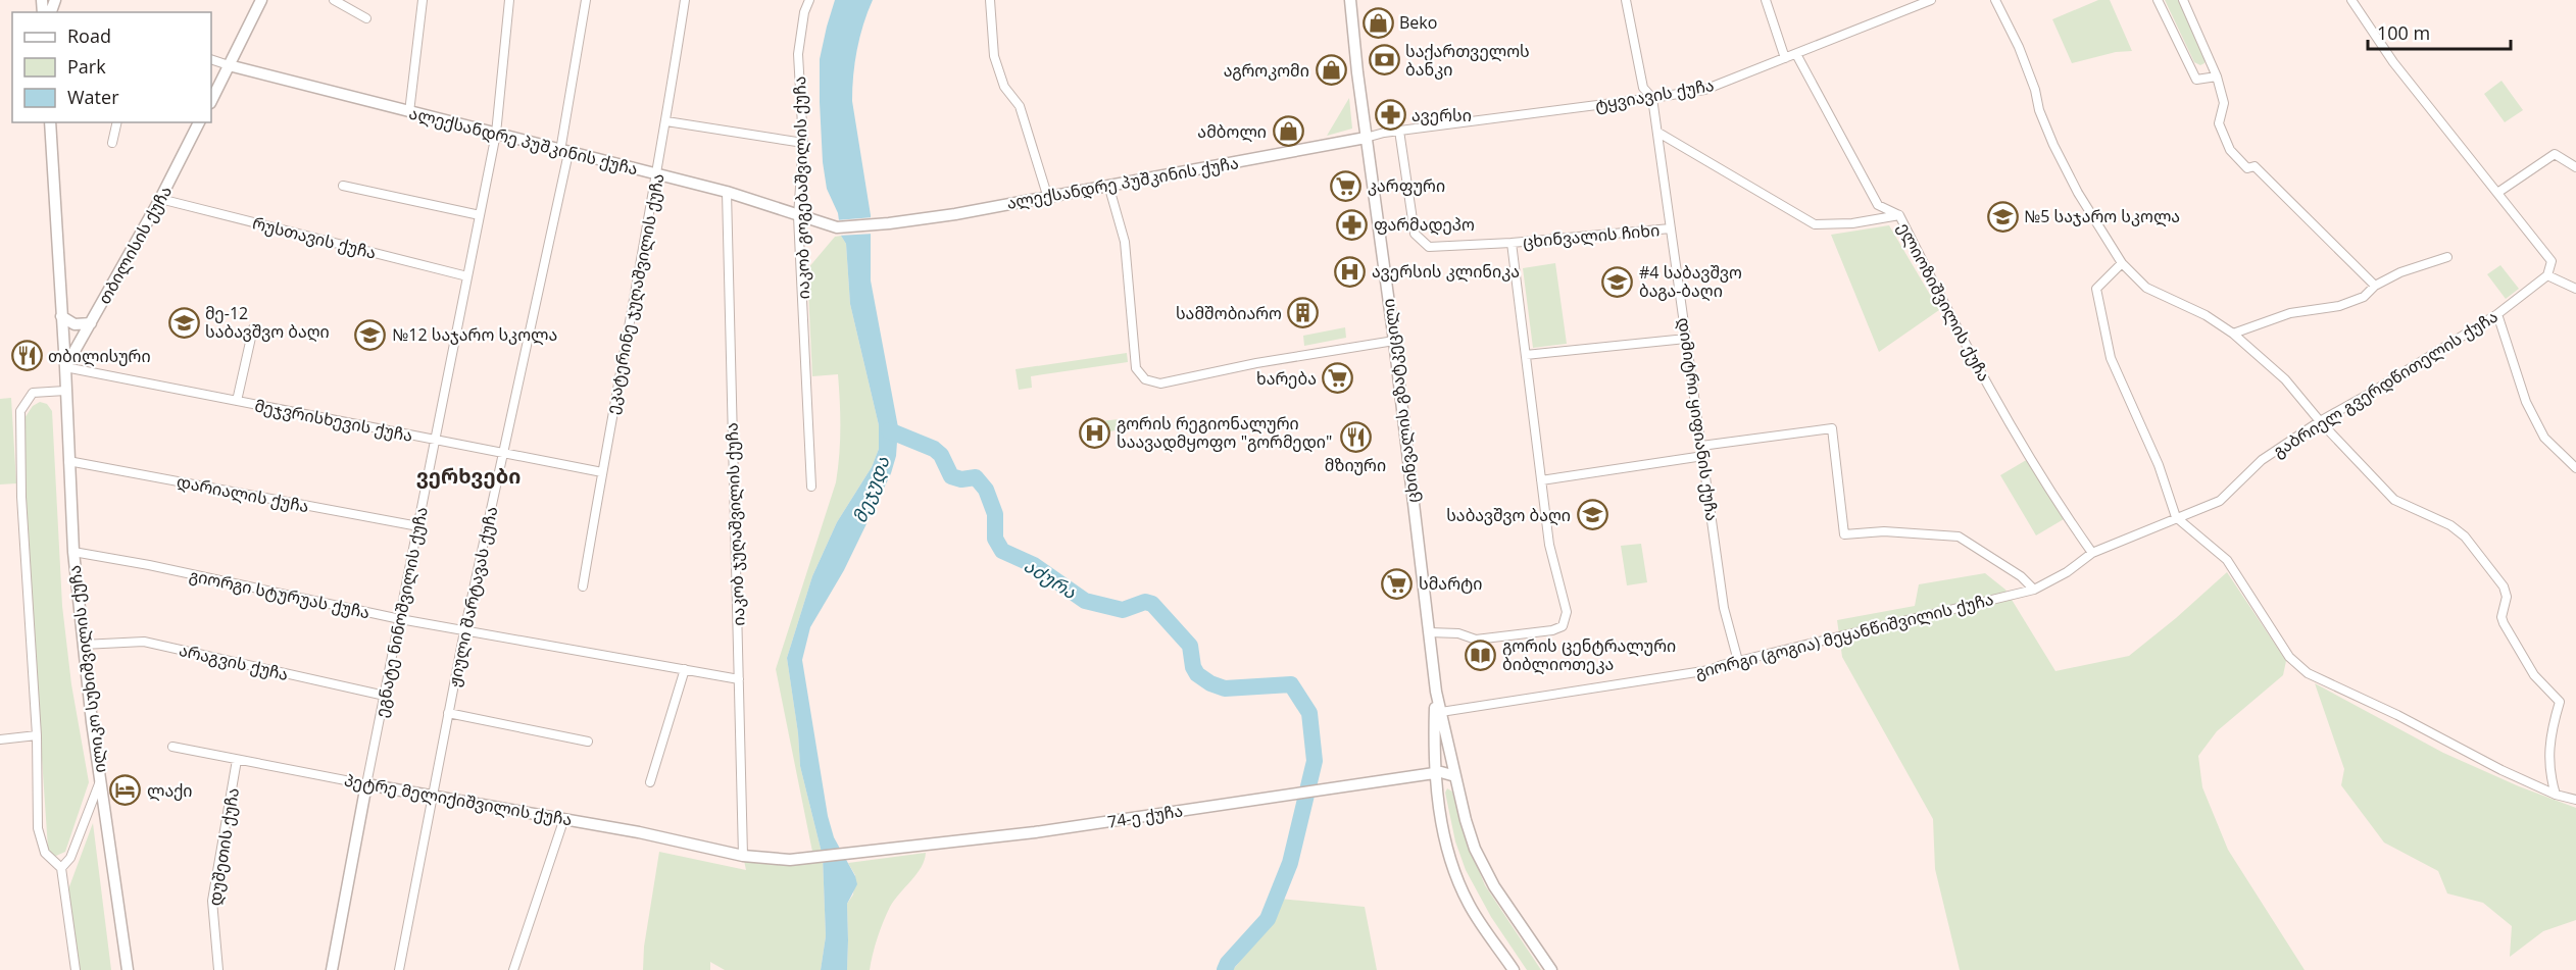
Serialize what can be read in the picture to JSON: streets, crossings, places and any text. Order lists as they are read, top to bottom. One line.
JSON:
{"streets":{"main road":["ალექსანდრე პუშკინის ქუჩა","თბილისის ქუჩა","ცხინვალის გზატკეცილი","ეგნატე ნინოშვილის ქუჩა","ილიკო სუხიშვილის ქუჩა","პეტრე მელიქიშვილის ქუჩა","74-ე ქუჩა"],"street":["ტყვიავის ქუჩა","იაკობ გოგებაშვილის ქუჩა","ცხინვალის ჩიხი","რუსთავის ქუჩა","ეკატერინე ჯუღაშვილის ქუჩა","ელიოზიშვილის ქუჩა","გაბრიელ გვერდწითელის ქუჩა","დიმიტრი ყიფიანის ქუჩა","მეჯვრისხევის ქუჩა","დარიალის ქუჩა","იაკობ ჯუღაშვილის ქუჩა","გიორგი სტურუას ქუჩა","ჟიული შარტავას ქუჩა","გიორგი (გოგია) მეყანწიშვილის ქუჩა","არაგვის ქუჩა","დუშეთის ქუჩა"]},"crossings":[["ტყვიავის ქუჩა","ალექსანდრე პუშკინის ქუჩა"],["ტყვიავის ქუჩა","ცხინვალის ჩიხი"],["ტყვიავის ქუჩა","ცხინვალის გზატკეცილი"],["ტყვიავის ქუჩა","დიმიტრი ყიფიანის ქუჩა"],["ალექსანდრე პუშკინის ქუჩა","იაკობ გოგებაშვილის ქუჩა"],["ალექსანდრე პუშკინის ქუჩა","ეკატერინე ჯუღაშვილის ქუჩა"],["ალექსანდრე პუშკინის ქუჩა","ცხინვალის გზატკეცილი"],["ალექსანდრე პუშკინის ქუჩა","იაკობ ჯუღაშვილის ქუჩა"],["ალექსანდრე პუშკინის ქუჩა","ჟიული შარტავას ქუჩა"],["ალექსანდრე პუშკინის ქუჩა","ეგნატე ნინოშვილის ქუჩა"],["ცხინვალის ჩიხი","დიმიტრი ყიფიანის ქუჩა"],["რუსთავის ქუჩა","თბილისის ქუჩა"],["რუსთავის ქუჩა","ეგნატე ნინოშვილის ქუჩა"],["თბილისის ქუჩა","მეჯვრისხევის ქუჩა"],["თბილისის ქუჩა","ილიკო სუხიშვილის ქუჩა"],["ეკატერინე ჯუღაშვილის ქუჩა","მეჯვრისხევის ქუჩა"],["ელიოზიშვილის ქუჩა","გაბრიელ გვერდწითელის ქუჩა"],["ელიოზიშვილის ქუჩა","დიმიტრი ყიფიანის ქუჩა"],["ელიოზიშვილის ქუჩა","გიორგი (გოგია) მეყანწიშვილის ქუჩა"],["გაბრიელ გვერდწითელის ქუჩა","გიორგი (გოგია) მეყანწიშვილის ქუჩა"],["ცხინვალის გზატკეცილი","გიორგი (გოგია) მეყანწიშვილის ქუჩა"],["ცხინვალის გზატკეცილი","74-ე ქუჩა"],["დიმიტრი ყიფიანის ქუჩა","გიორგი (გოგია) მეყანწიშვილის ქუჩა"],["მეჯვრისხევის ქუჩა","ჟიული შარტავას ქუჩა"],["მეჯვრისხევის ქუჩა","ეგნატე ნინოშვილის ქუჩა"],["მეჯვრისხევის ქუჩა","ილიკო სუხიშვილის ქუჩა"],["დარიალის ქუჩა","ეგნატე ნინოშვილის ქუჩა"],["დარიალის ქუჩა","ილიკო სუხიშვილის ქუჩა"],["იაკობ ჯუღაშვილის ქუჩა","გიორგი სტურუას ქუჩა"],["იაკობ ჯუღაშვილის ქუჩა","პეტრე მელიქიშვილის ქუჩა"],["იაკობ ჯუღაშვილის ქუჩა","74-ე ქუჩა"],["გიორგი სტურუას ქუჩა","ჟიული შარტავას ქუჩა"],["გიორგი სტურუას ქუჩა","ეგნატე ნინოშვილის ქუჩა"],["გიორგი სტურუას ქუჩა","ილიკო სუხიშვილის ქუჩა"],["ჟიული შარტავას ქუჩა","პეტრე მელიქიშვილის ქუჩა"],["ეგნატე ნინოშვილის ქუჩა","არაგვის ქუჩა"],["ეგნატე ნინოშვილის ქუჩა","პეტრე მელიქიშვილის ქუჩა"],["არაგვის ქუჩა","ილიკო სუხიშვილის ქუჩა"],["პეტრე მელიქიშვილის ქუჩა","74-ე ქუჩა"],["პეტრე მელიქიშვილის ქუჩა","დუშეთის ქუჩა"]],"districts":["ვერხვები"],"water":["მეჯუდა","აძურა"],"places":{"shop":["Beko","აგროკომი","ამბოლი"],"bank":["საქართველოს ბანკი"],"pharmacy":["ავერსი","ფარმადეპო"],"supermarket":["კარფური","ხარება","სმარტი"],"school or university":["№5 საჯარო სკოლა","#4 საბავშვო ბაგა-ბაღი","მე-12 საბავშვო ბაღი","№12 საჯარო სკოლა","საბავშვო ბაღი"],"hospital":["ავერსის კლინიკა","გორის რეგიონალური საავადმყოფო \"გორმედი\""],"building":["სამშობიარო"],"restaurant":["თბილისური","მზიური"],"library":["გორის ცენტრალური ბიბლიოთეკა"],"hotel":["ლაქი"]},"legend":["Road","Park","Water"],"scale_bar":"100 m"}
